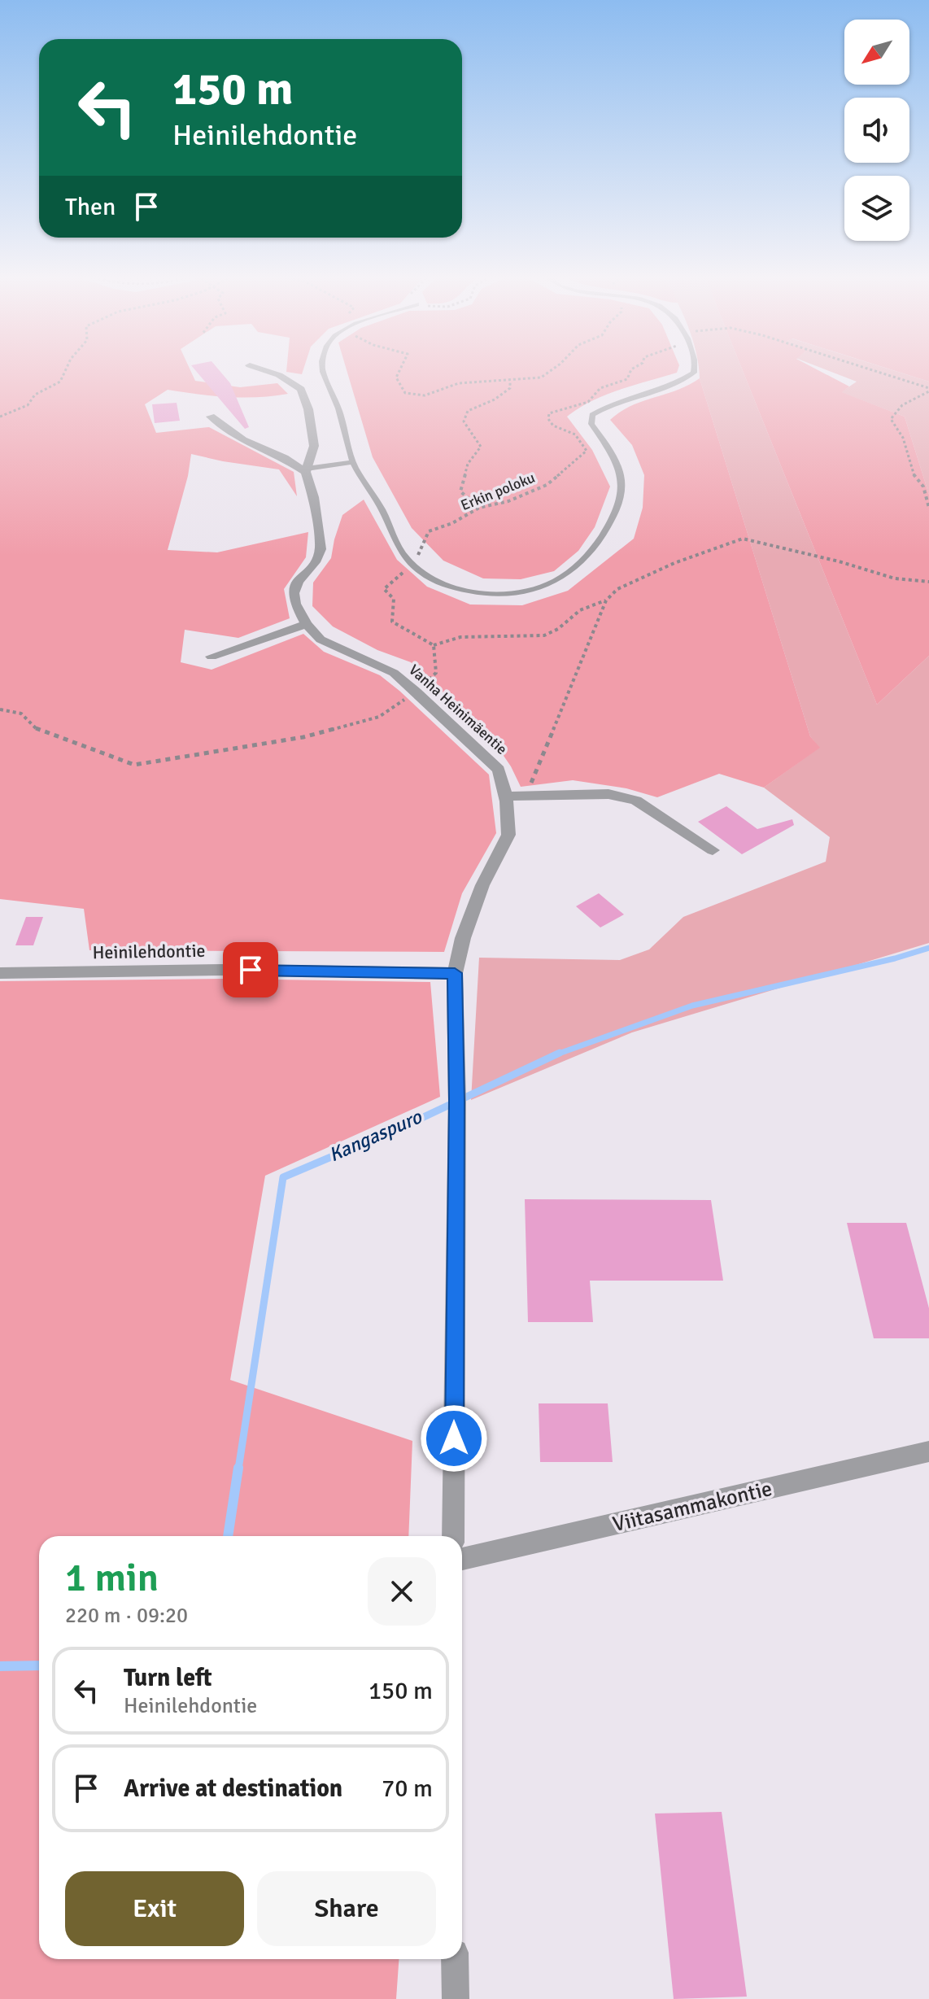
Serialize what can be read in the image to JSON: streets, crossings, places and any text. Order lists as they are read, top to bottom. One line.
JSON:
{"streets":{"street":["Vanha Heinimäentie","Heinilehdontie","Viitasammakontie"],"path":["Erkin poloku"]},"crossings":[["Vanha Heinimäentie","Heinilehdontie"]],"water":["Kangaspuro"],"north":"bottom left","page":{"turn":["150 m","Heinilehdontie"],"then":"Then","heading":["1 min","220 m · 09:20"],"list":[{"name":"Turn left","note":"Heinilehdontie","value":"150 m"},{"name":"Arrive at destination","value":"70 m"}],"buttons":["Exit","Share"]}}
